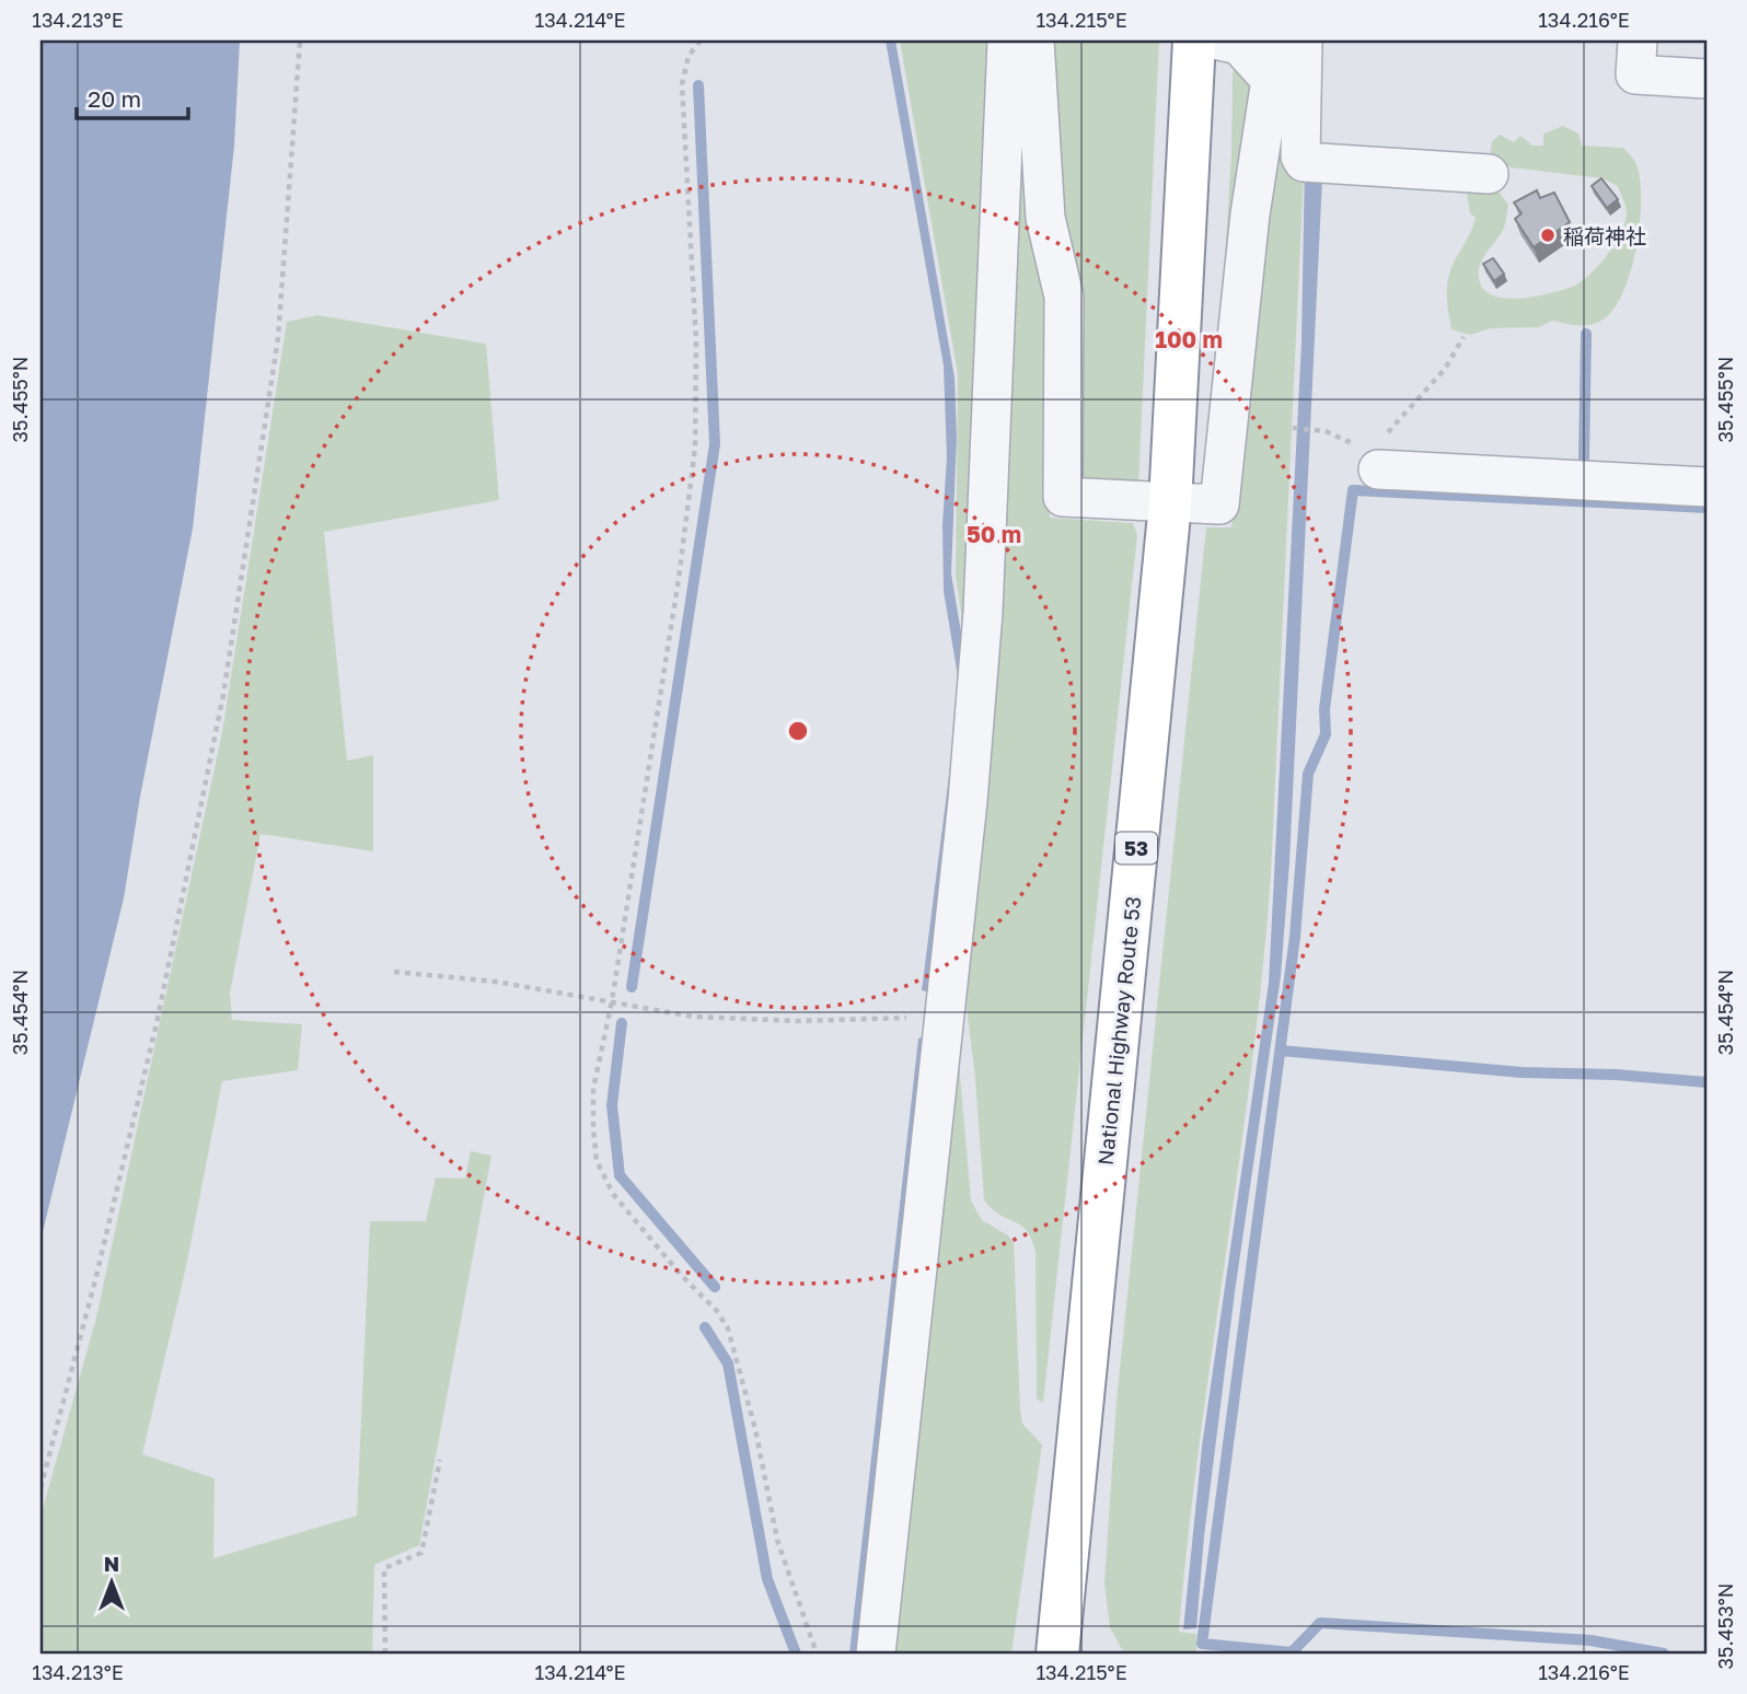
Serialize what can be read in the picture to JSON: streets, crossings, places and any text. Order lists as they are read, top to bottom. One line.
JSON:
{"streets":{"highway":["53","National Highway Route 53"]},"places":["稲荷神社"],"scale_bar":"20 m","north":"top","coordinates":["134.213°E","134.214°E","134.215°E","134.216°E","35.455°N","35.454°N","35.453°N"],"rings":["100 m","50 m"]}
